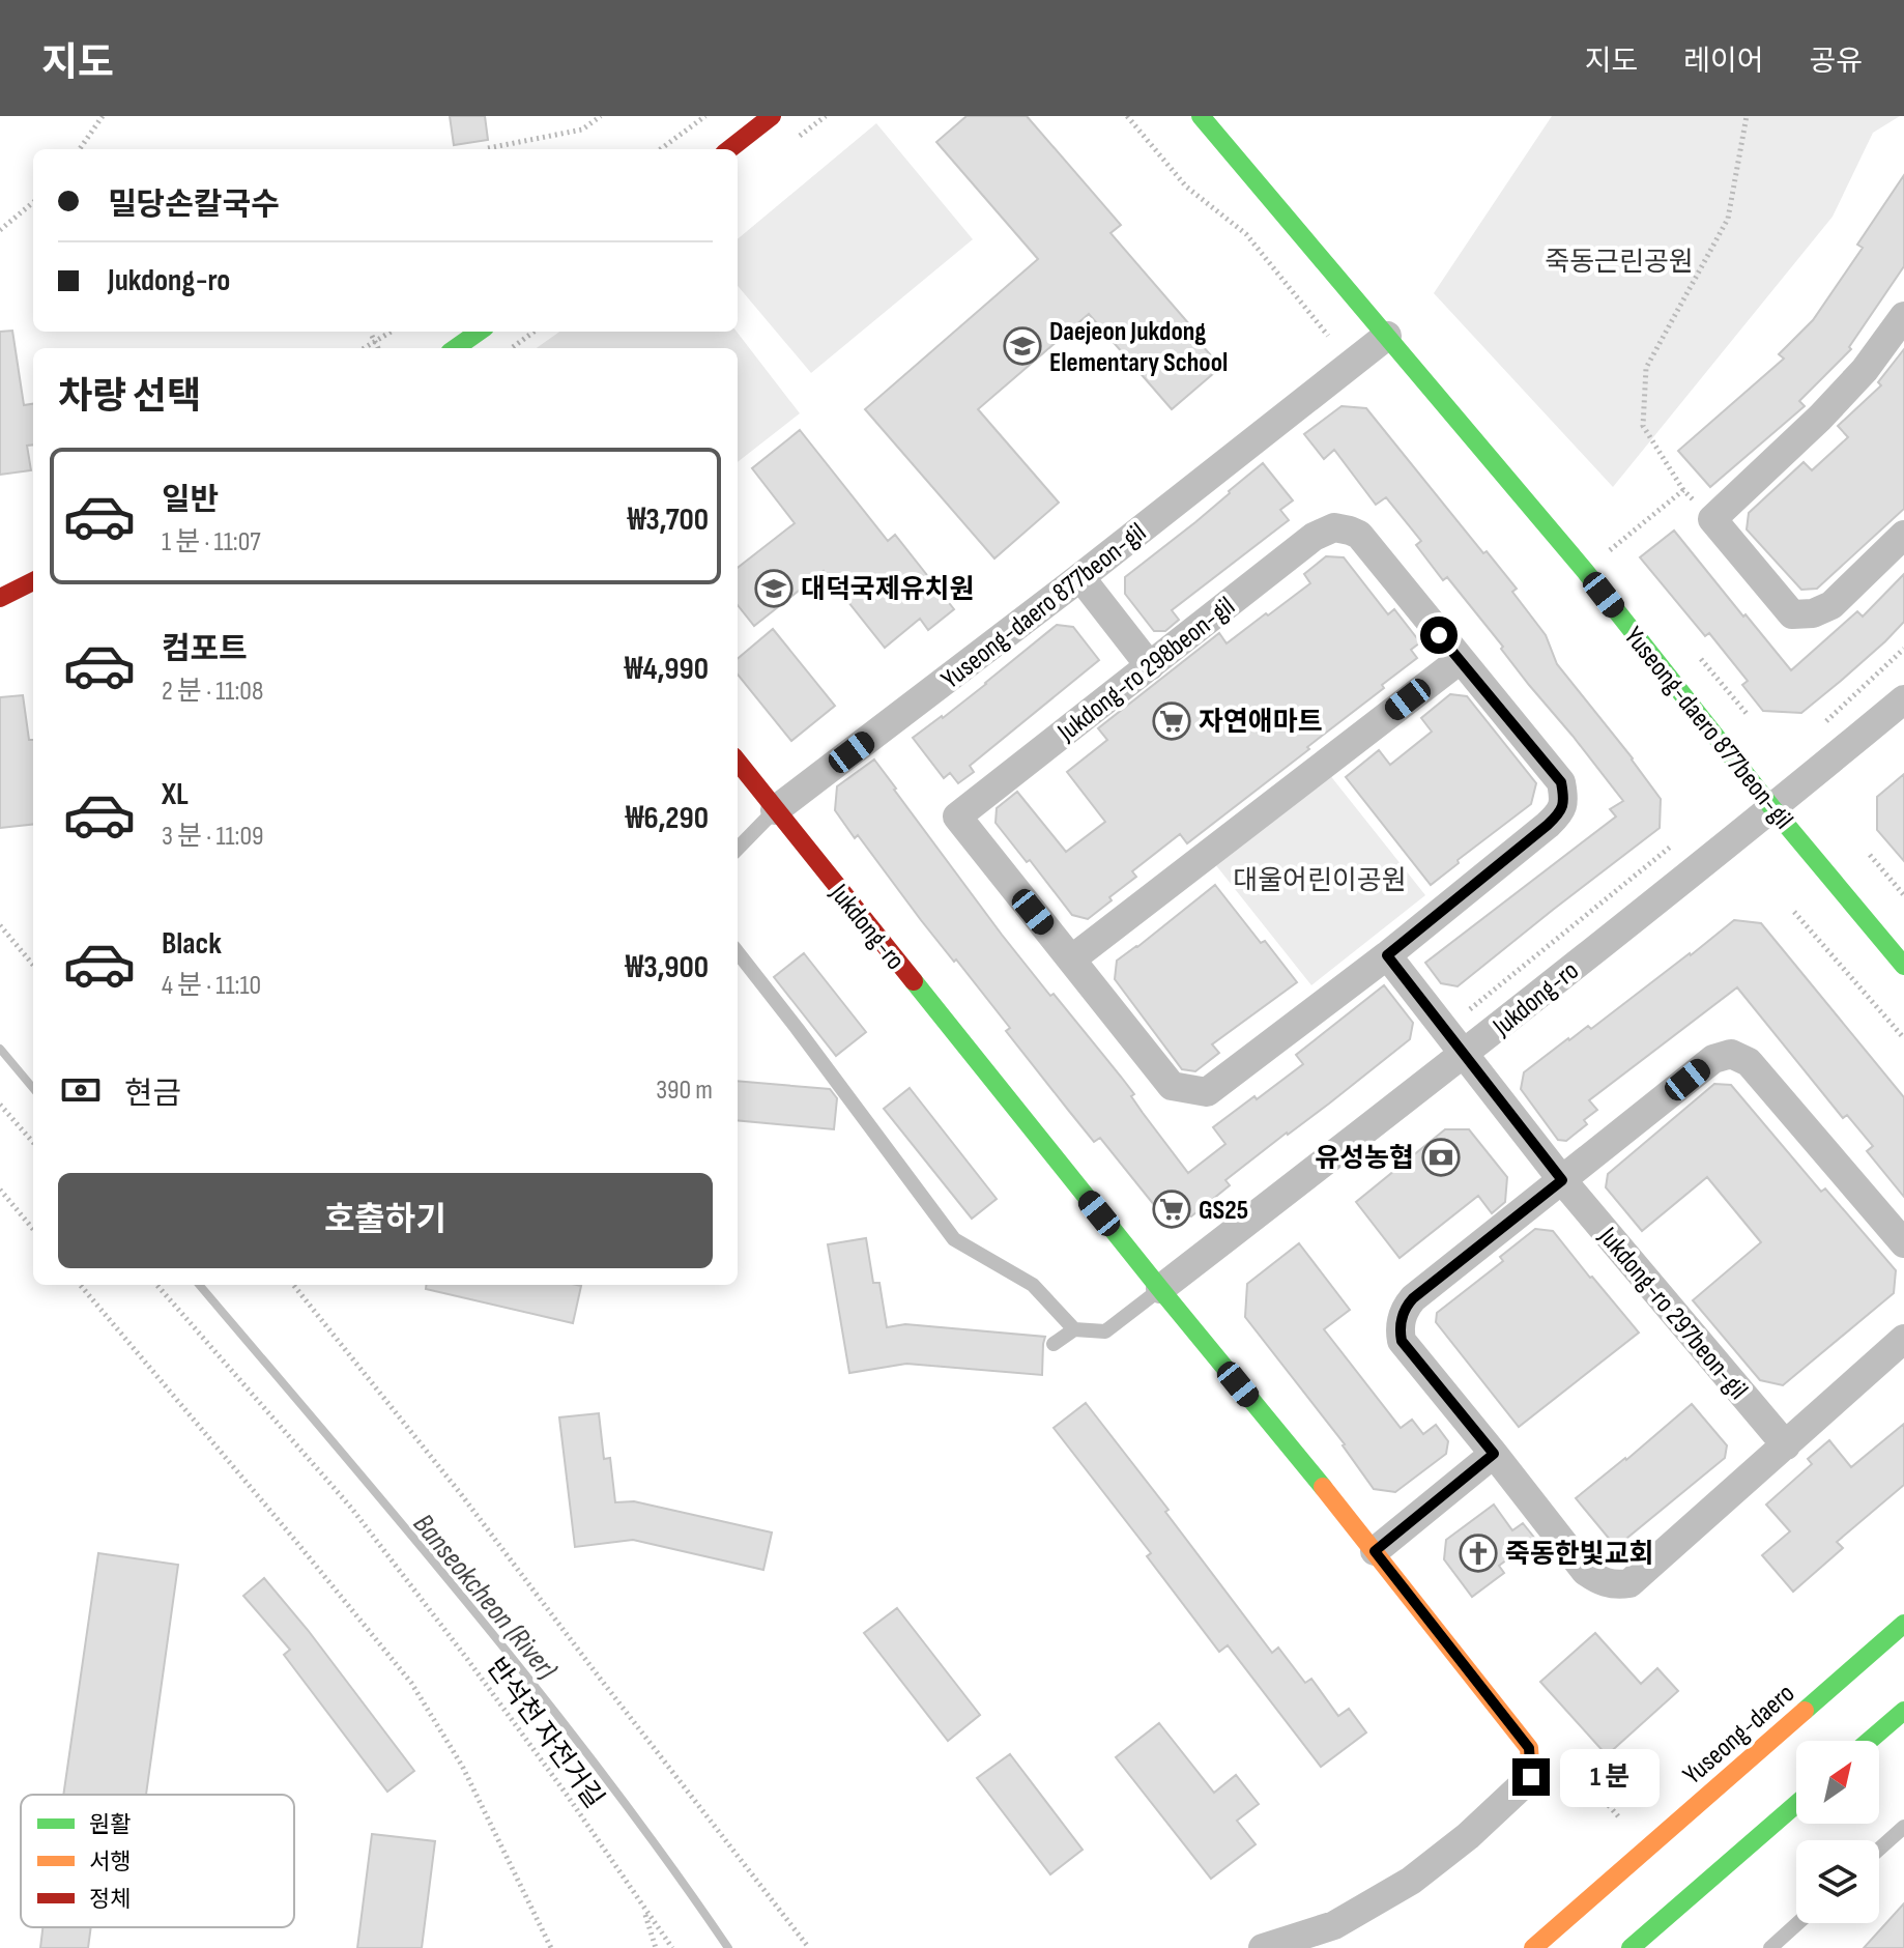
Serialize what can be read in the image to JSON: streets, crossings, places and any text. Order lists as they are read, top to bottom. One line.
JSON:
{"streets":{"street":["Yuseong-daero 877beon-gil","Jukdong-ro 298beon-gil","Jukdong-ro","Jukdong-ro 297beon-gil","Yuseong-daero"],"path":["반석천 자전거길"]},"crossings":[["Yuseong-daero 877beon-gil","Jukdong-ro"],["Jukdong-ro","Jukdong-ro 297beon-gil"]],"water":["Banseokcheon (River)"],"parks":["죽동근린공원","대울어린이공원"],"places":{"school or university":["Daejeon Jukdong Elementary School","대덕국제유치원"],"supermarket":["자연애마트","GS25"],"bank":["유성농협"],"church":["죽동한빛교회"]},"legend":["원활","서행","정체"],"north":"top right","page":{"header":"지도","nav":["지도","레이어","공유"],"banner":["밀당손칼국수","Jukdong-ro"],"heading":"차량 선택","list":[{"name":"일반","note":"1 분 · 11:07","value":"₩3,700"},{"name":"컴포트","note":"2 분 · 11:08","value":"₩4,990"},{"name":"XL","note":"3 분 · 11:09","value":"₩6,290"},{"name":"Black","note":"4 분 · 11:10","value":"₩3,900"}],"pay":["현금","390 m"],"buttons":"호출하기","bubble":"1 분"}}
